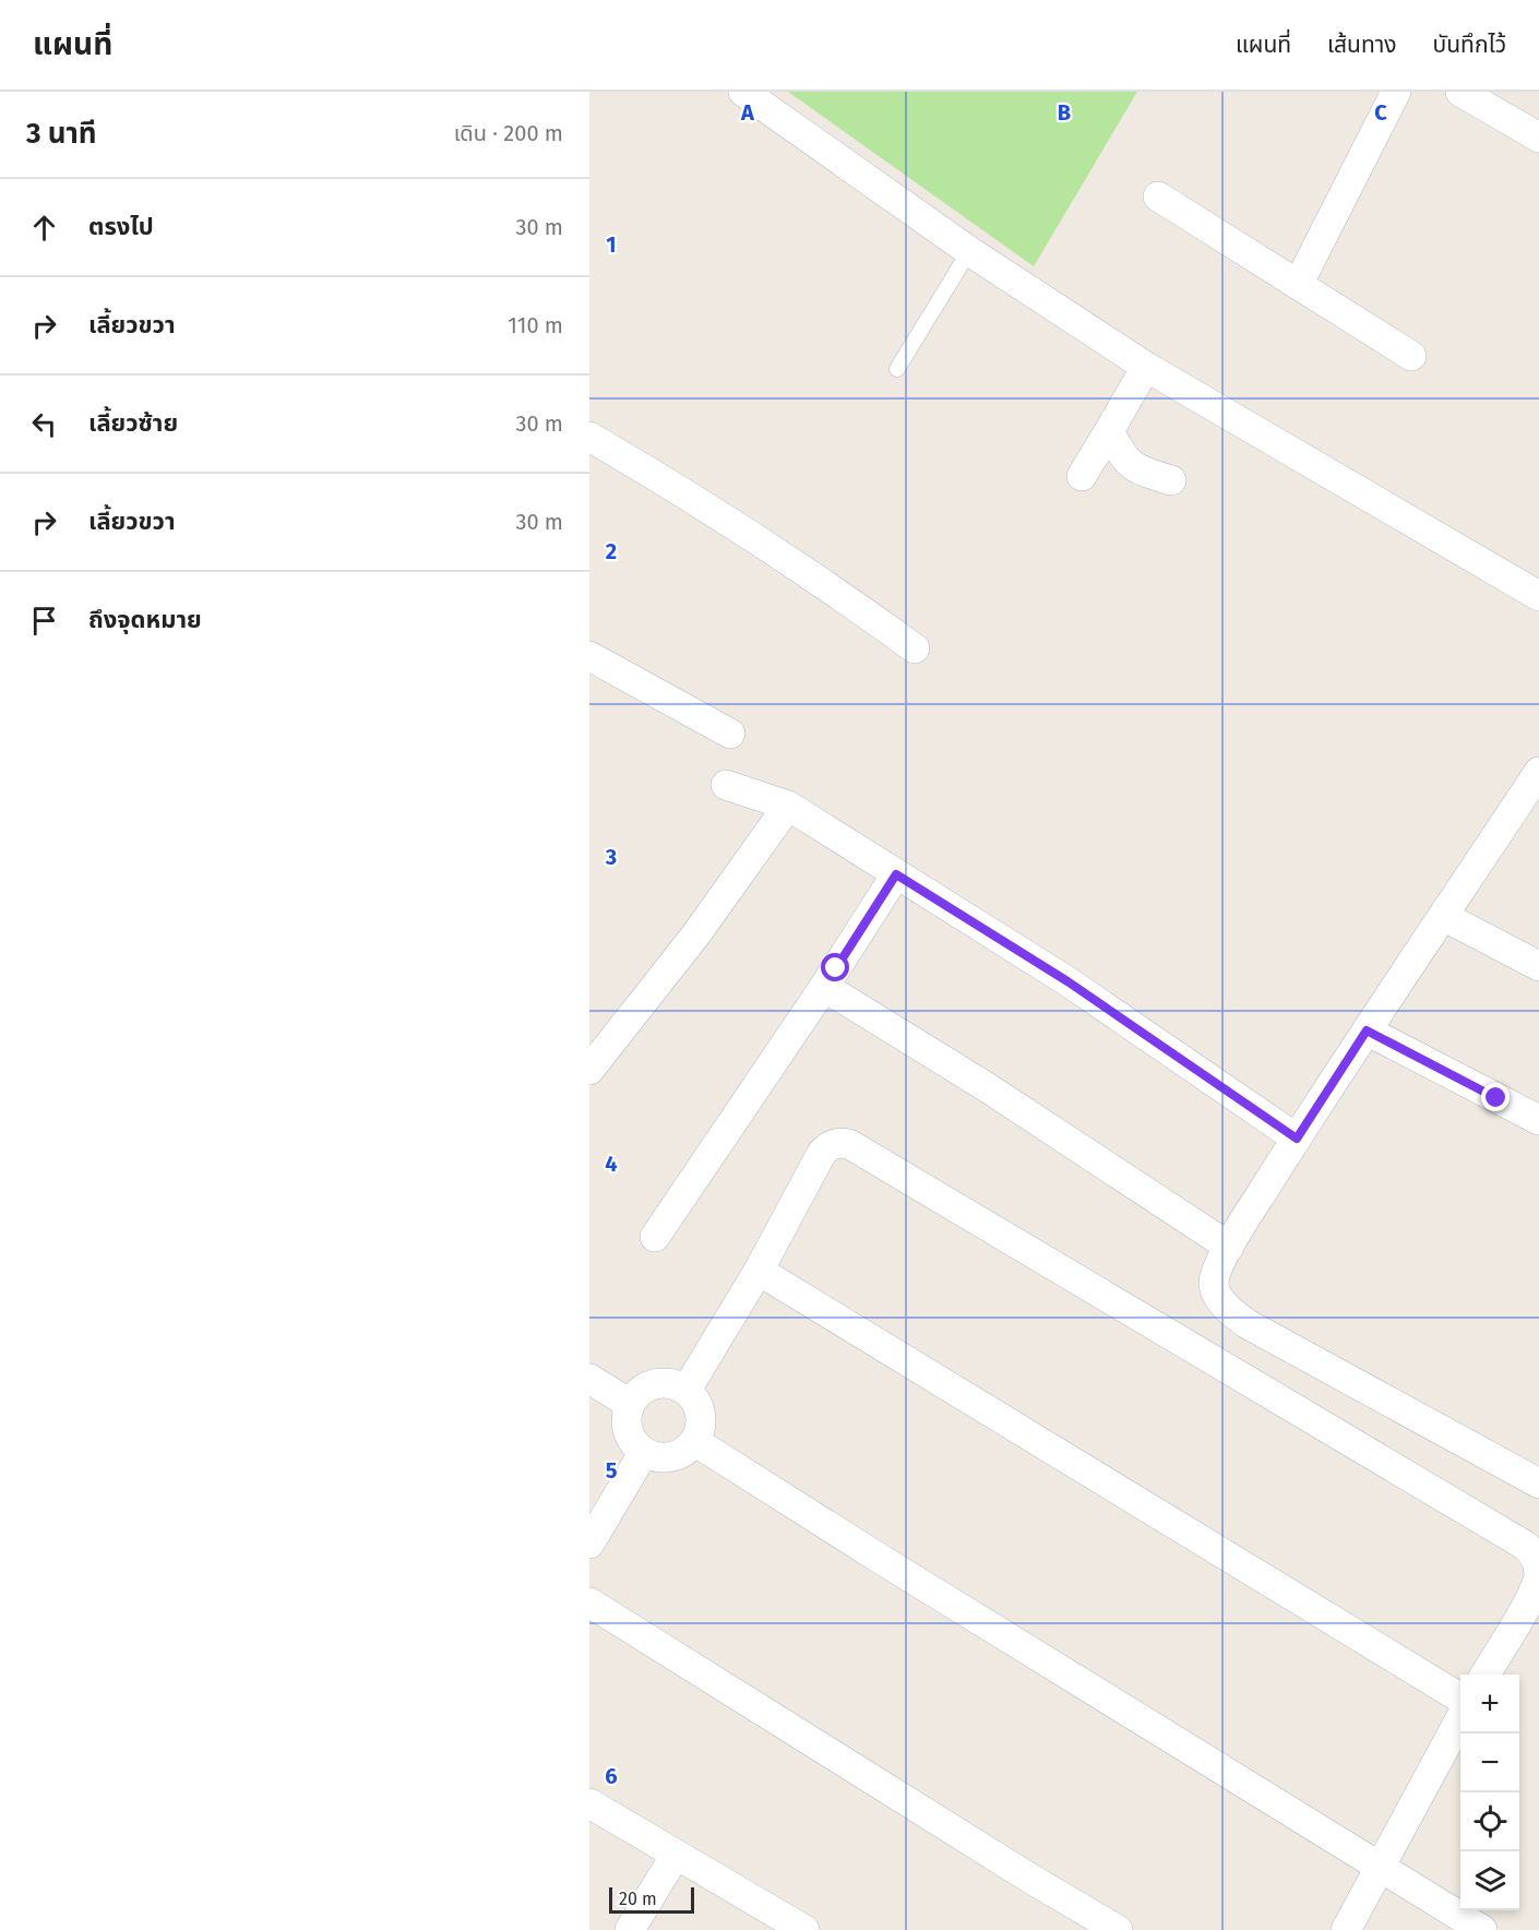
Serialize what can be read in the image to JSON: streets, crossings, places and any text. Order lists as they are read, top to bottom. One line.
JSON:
{"scale_bar":"20 m","page":{"header":"แผนที่","nav":["แผนที่","เส้นทาง","บันทึกไว้"],"heading":["3 นาที","เดิน · 200 m"],"list":[["ตรงไป","30 m"],["เลี้ยวขวา","110 m"],["เลี้ยวซ้าย","30 m"],["เลี้ยวขวา","30 m"],"ถึงจุดหมาย"],"map_buttons":["+","−"],"scale":"20 m"},"grid":{"columns":["A","B","C"],"rows":["1","2","3","4","5","6"]}}
